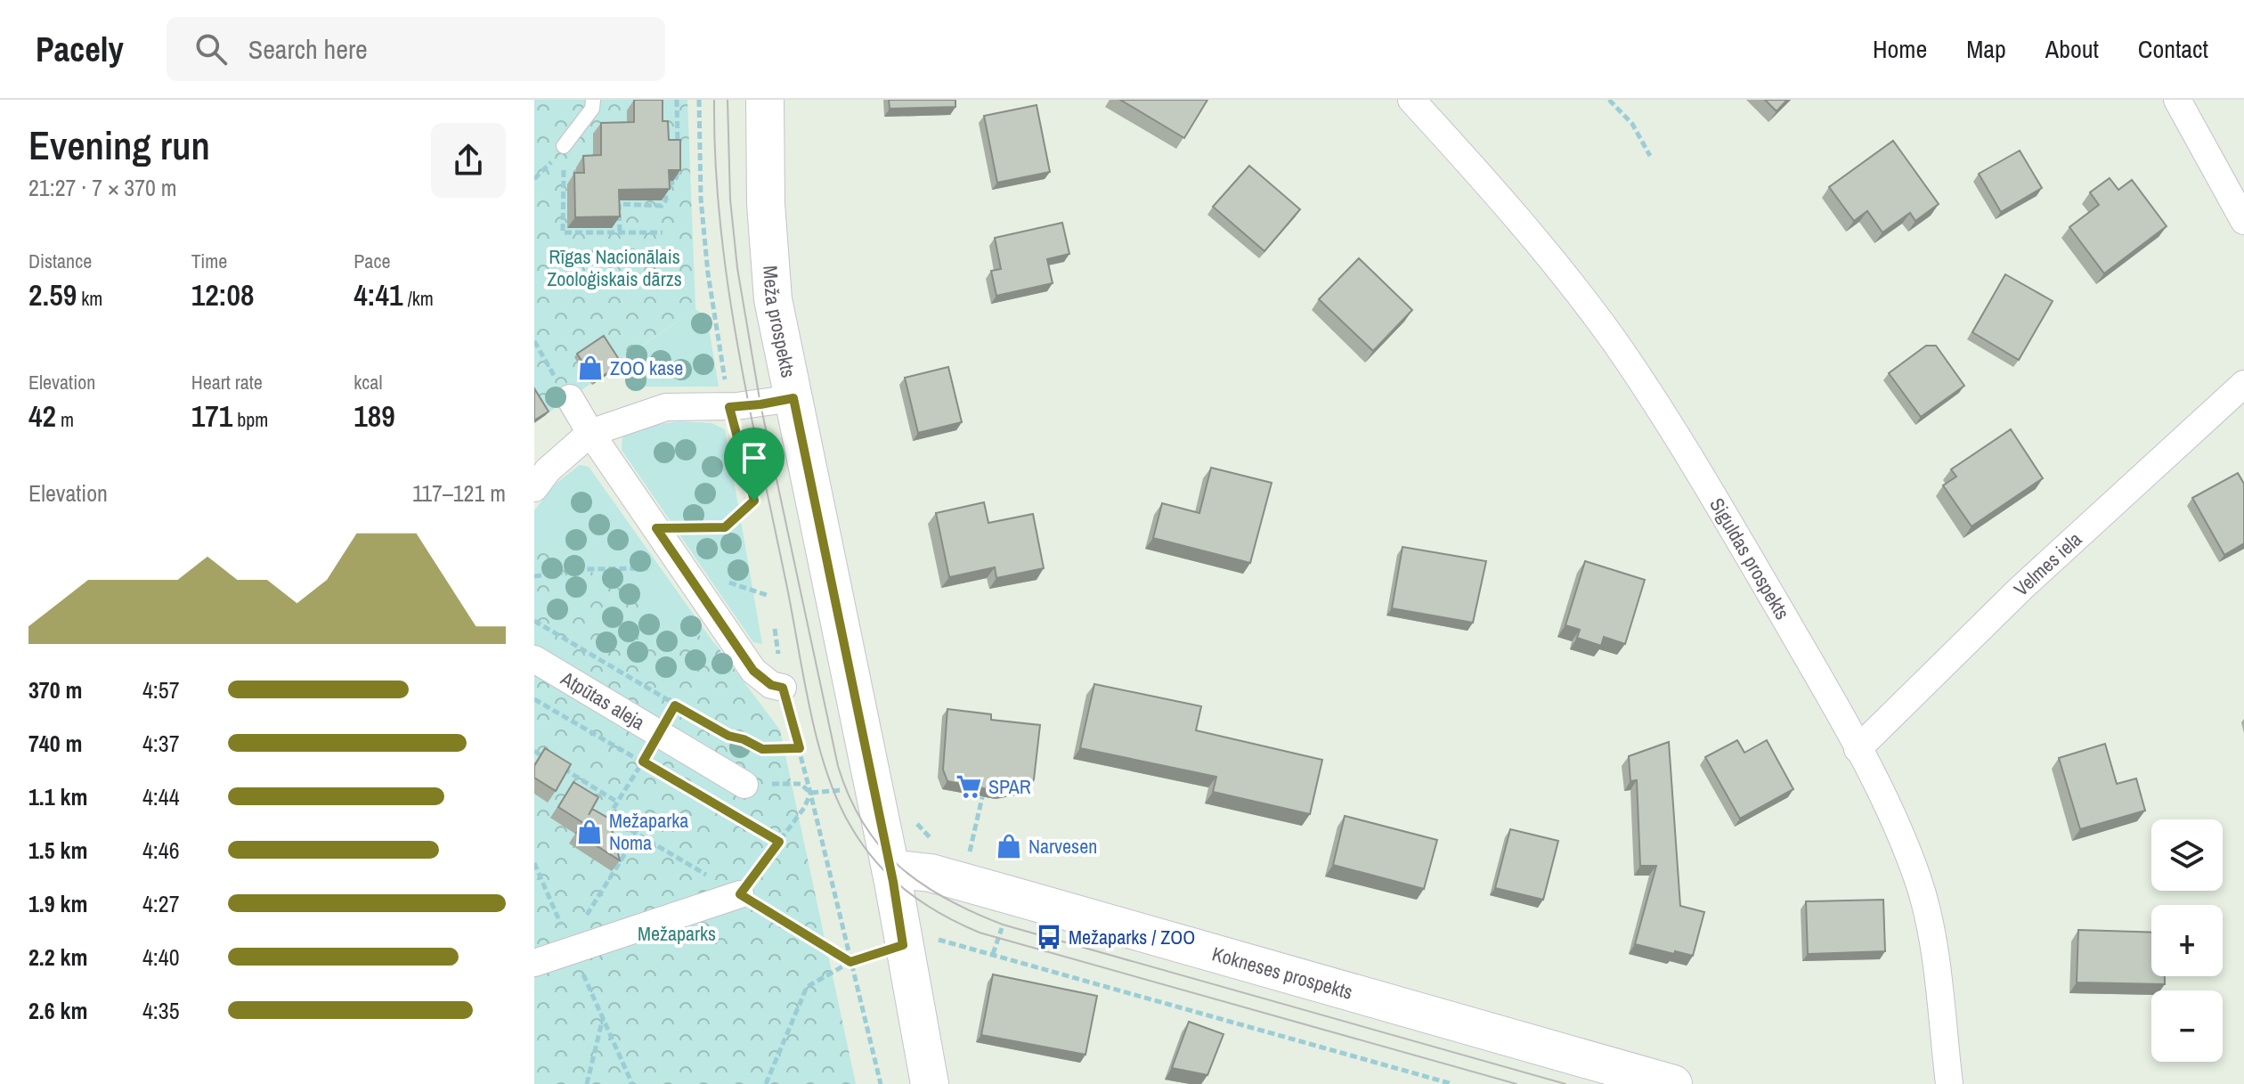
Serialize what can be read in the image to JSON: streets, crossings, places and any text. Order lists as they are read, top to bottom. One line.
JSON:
{"streets":{"street":["Meža prospekts","Siguldas prospekts","Velmes iela","Atpūtas aleja","Kokneses prospekts"]},"crossings":[["Meža prospekts","Kokneses prospekts"],["Siguldas prospekts","Velmes iela"]],"parks":["Rīgas Nacionālais Zooloģiskais dārzs","Mežaparks"],"places":{"shop":["ZOO kase","Mežaparka Noma","Narvesen"],"supermarket":["SPAR"],"bus stop":["Mežaparks / ZOO"]},"page":{"header":"Pacely","search":"Search here","nav":["Home","Map","About","Contact"],"heading":["Evening run","21:27 · 7 × 370 m"],"stats":[["Distance","2.59 km"],["Time","12:08"],["Pace","4:41 /km"],["Elevation","42 m"],["Heart rate","171 bpm"],["kcal","189"]],"chart":["Elevation","117–121 m"],"list":[{"name":"370 m","note":"4:57"},{"name":"740 m","note":"4:37"},{"name":"1.1 km","note":"4:44"},{"name":"1.5 km","note":"4:46"},{"name":"1.9 km","note":"4:27"},{"name":"2.2 km","note":"4:40"},{"name":"2.6 km","note":"4:35"}],"map_buttons":["+","−"]}}
